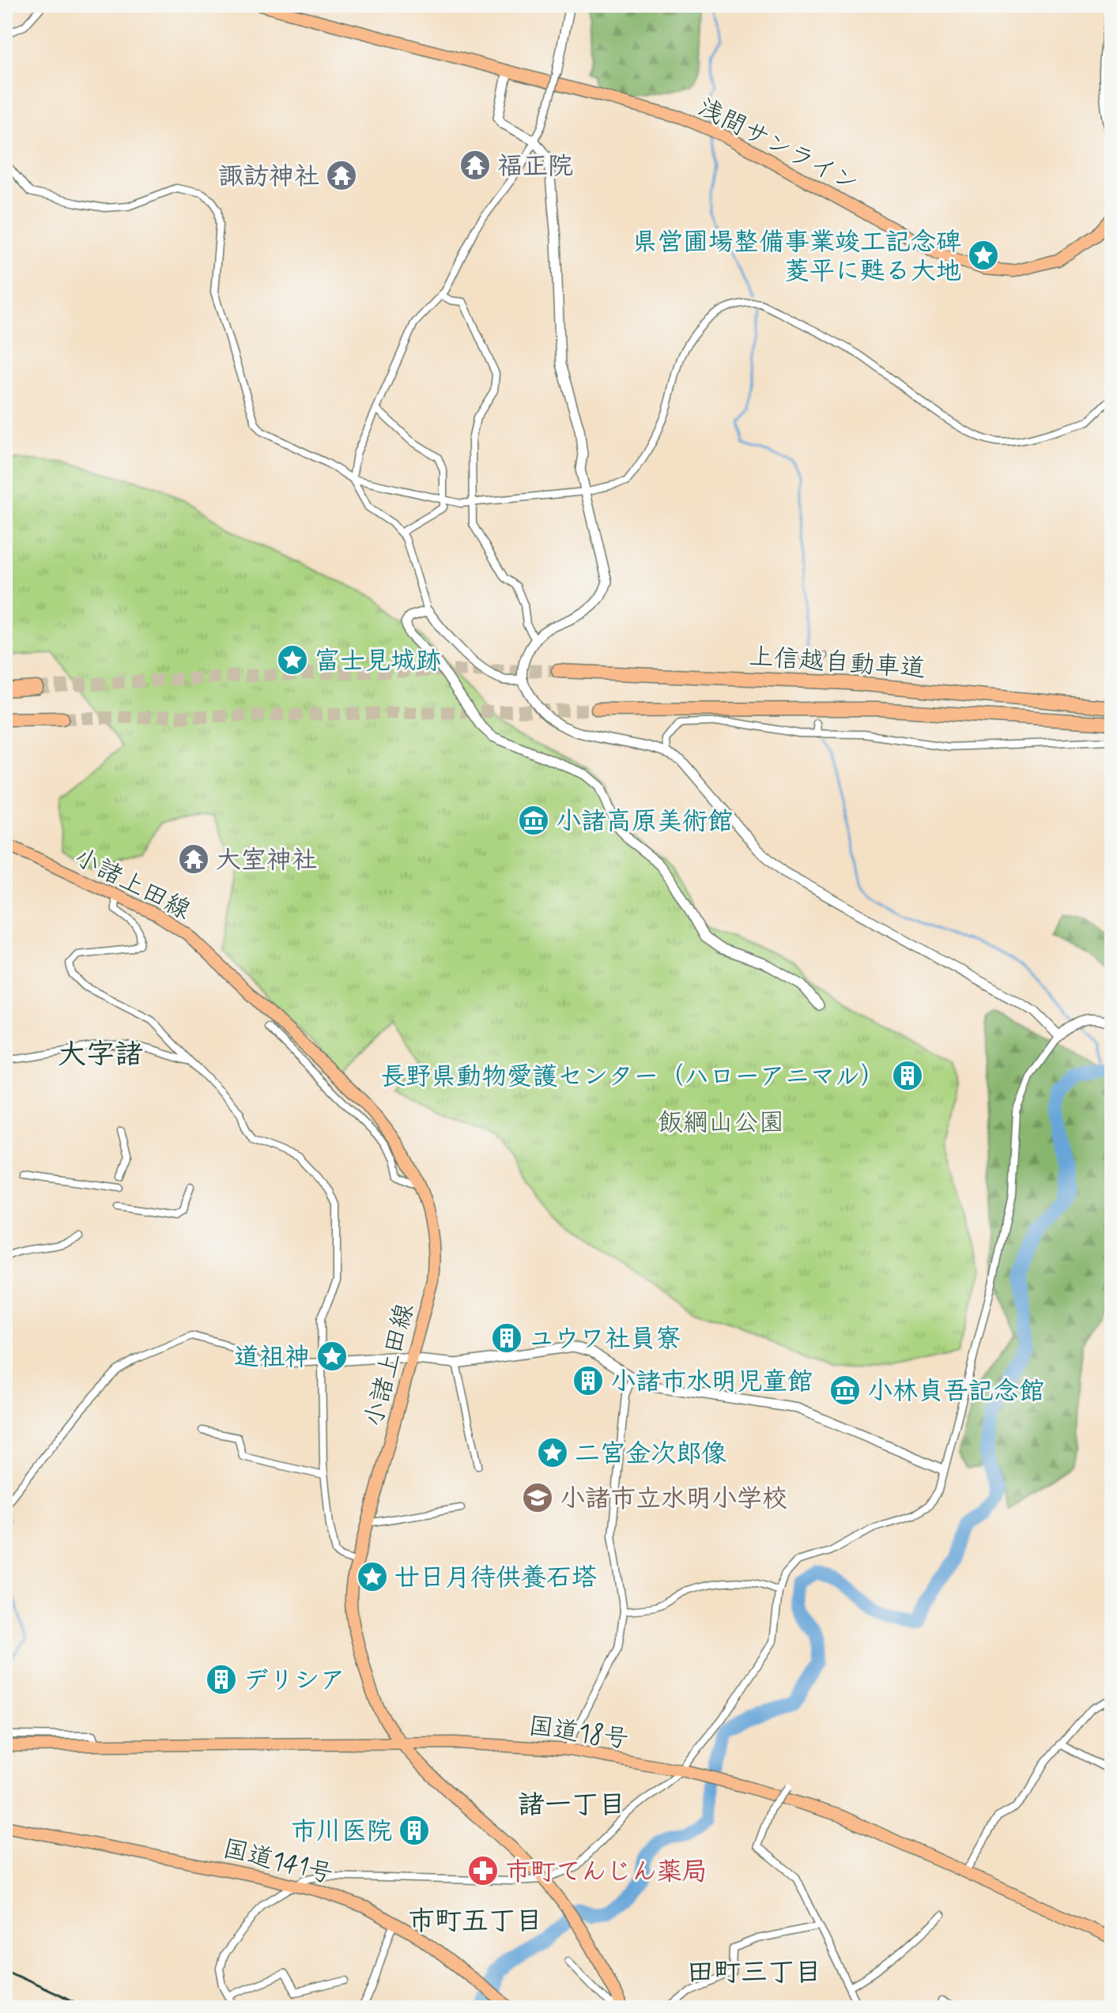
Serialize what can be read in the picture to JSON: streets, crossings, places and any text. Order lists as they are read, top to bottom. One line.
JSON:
{"streets":{"highway":["上信越自動車道"],"main road":["浅間サンライン","小諸上田線","国道18号","国道141号"]},"crossings":[["小諸上田線","国道18号"]],"districts":["大字諸","諸一丁目","市町五丁目","田町三丁目"],"parks":["飯綱山公園"],"places":{"temple":["福正院","諏訪神社","大室神社"],"place":["県営圃場整備事業竣工記念碑 菱平に甦る大地","富士見城跡","道祖神","二宮金次郎像","廿日月待供養石塔"],"museum":["小諸高原美術館","小林貞吾記念館"],"building":["長野県動物愛護センター（ハローアニマル）","ユウワ社員寮","小諸市水明児童館","デリシア","市川医院"],"school or university":["小諸市立水明小学校"],"pharmacy":["市町てんじん薬局"]}}
